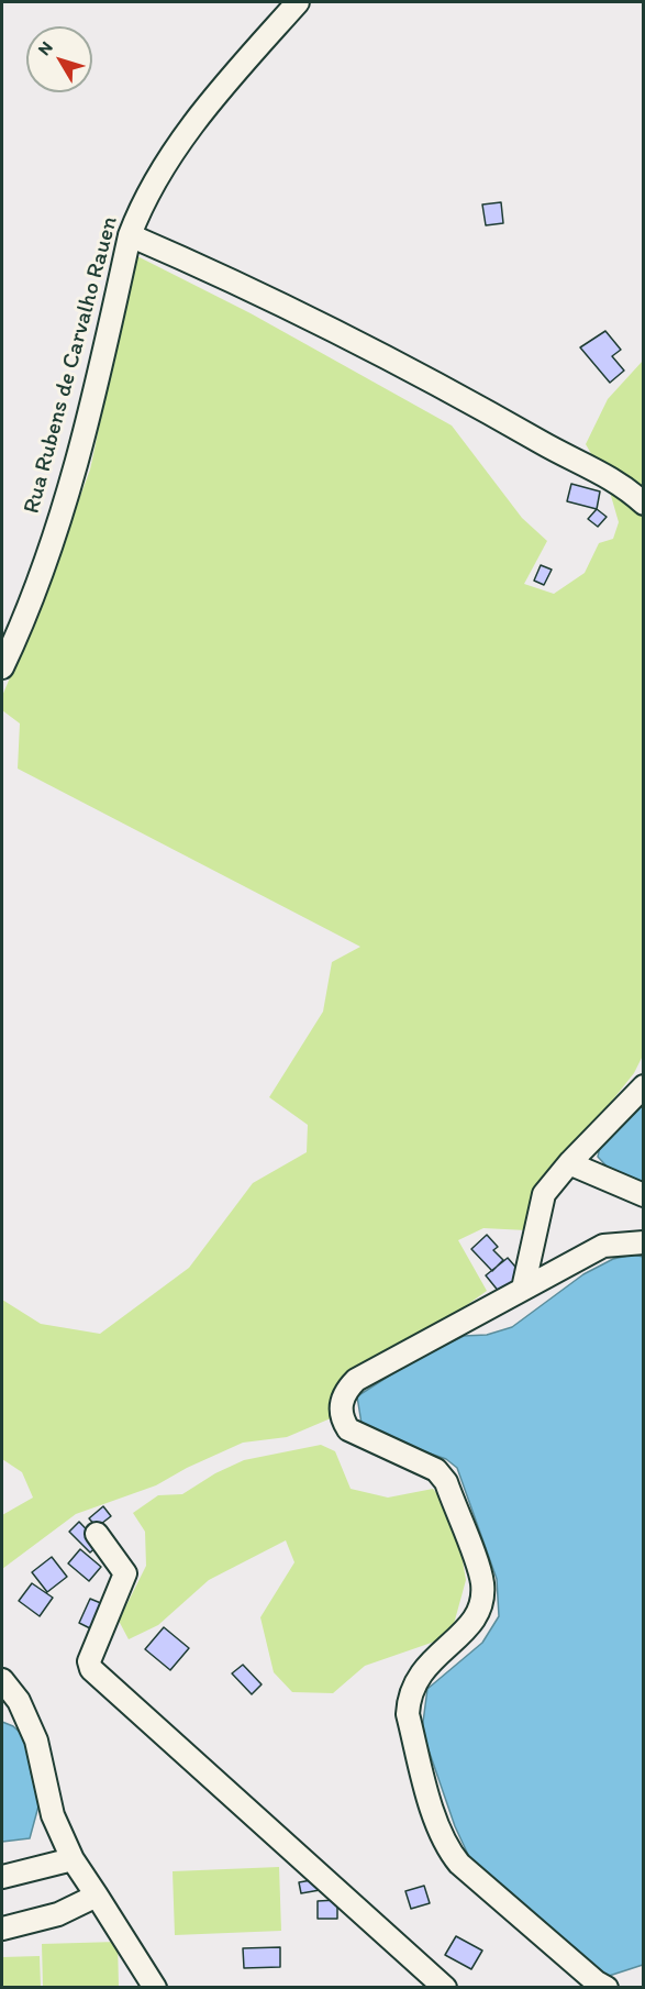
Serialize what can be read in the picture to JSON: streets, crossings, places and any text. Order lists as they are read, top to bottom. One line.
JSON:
{"streets":{"street":["Rua Rubens de Carvalho Rauen"]},"north":"top left"}
